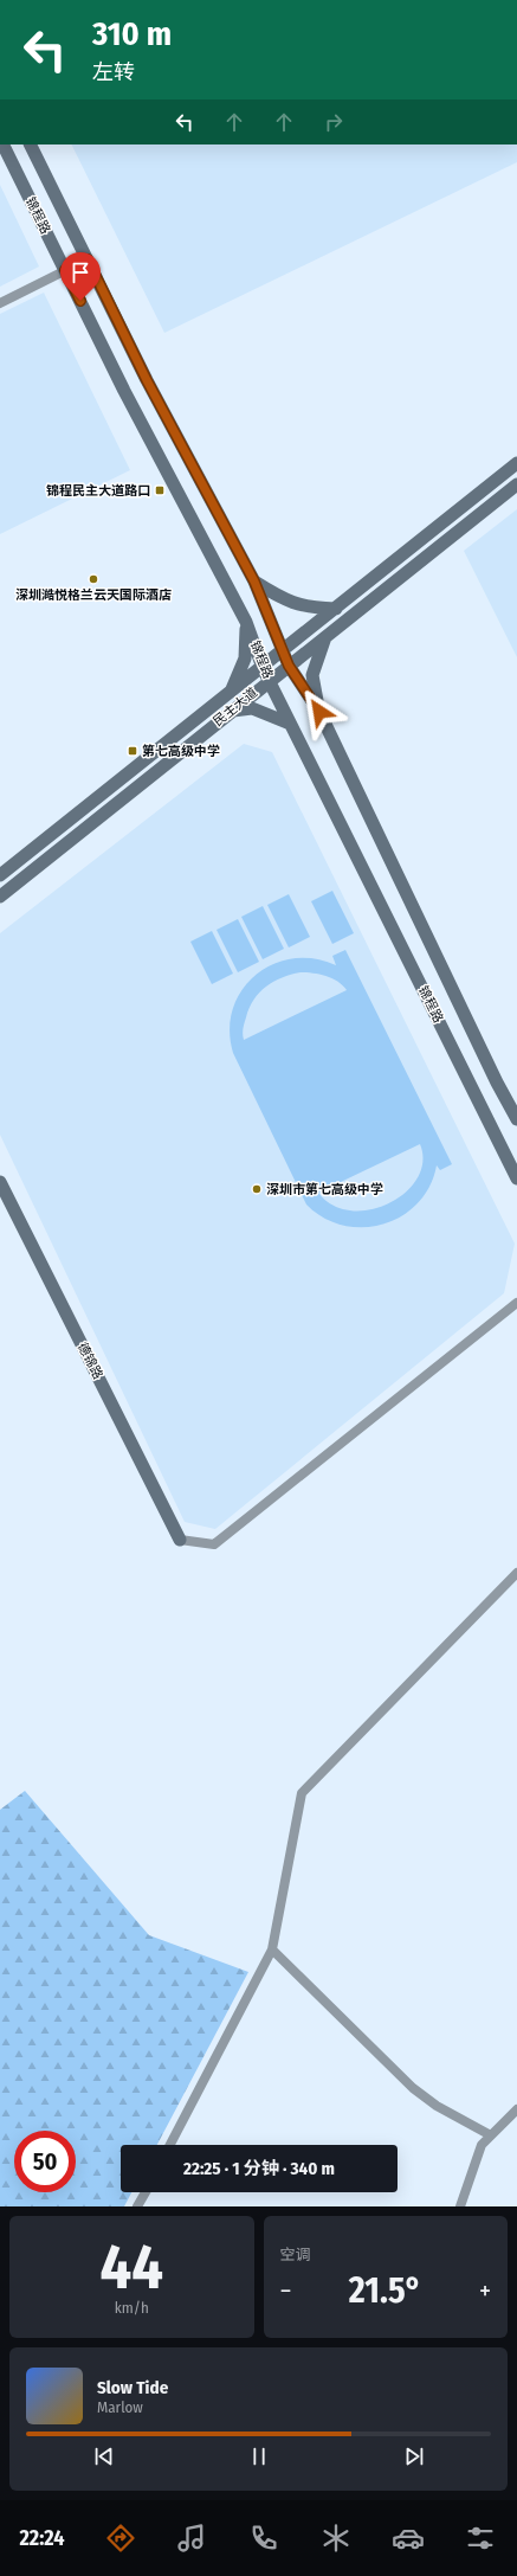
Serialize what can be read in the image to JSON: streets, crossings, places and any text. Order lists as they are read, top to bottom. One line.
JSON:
{"streets":{"main road":["锦程路","民主大道","德锦路"]},"crossings":[["锦程路","民主大道"]],"places":{"transit":["锦程民主大道路口","第七高级中学"],"other":["深圳澔悦格兰云天国际酒店","深圳市第七高级中学"]},"page":{"turn":["310 m","左转"],"limit":"50","trip":"22:25 · 1 分钟 · 340 m","tile":[["44","km/h"],"空调"],"heat":["−","21.5°","+"],"song":["Slow Tide","Marlow"],"tabs":"22:24"}}
